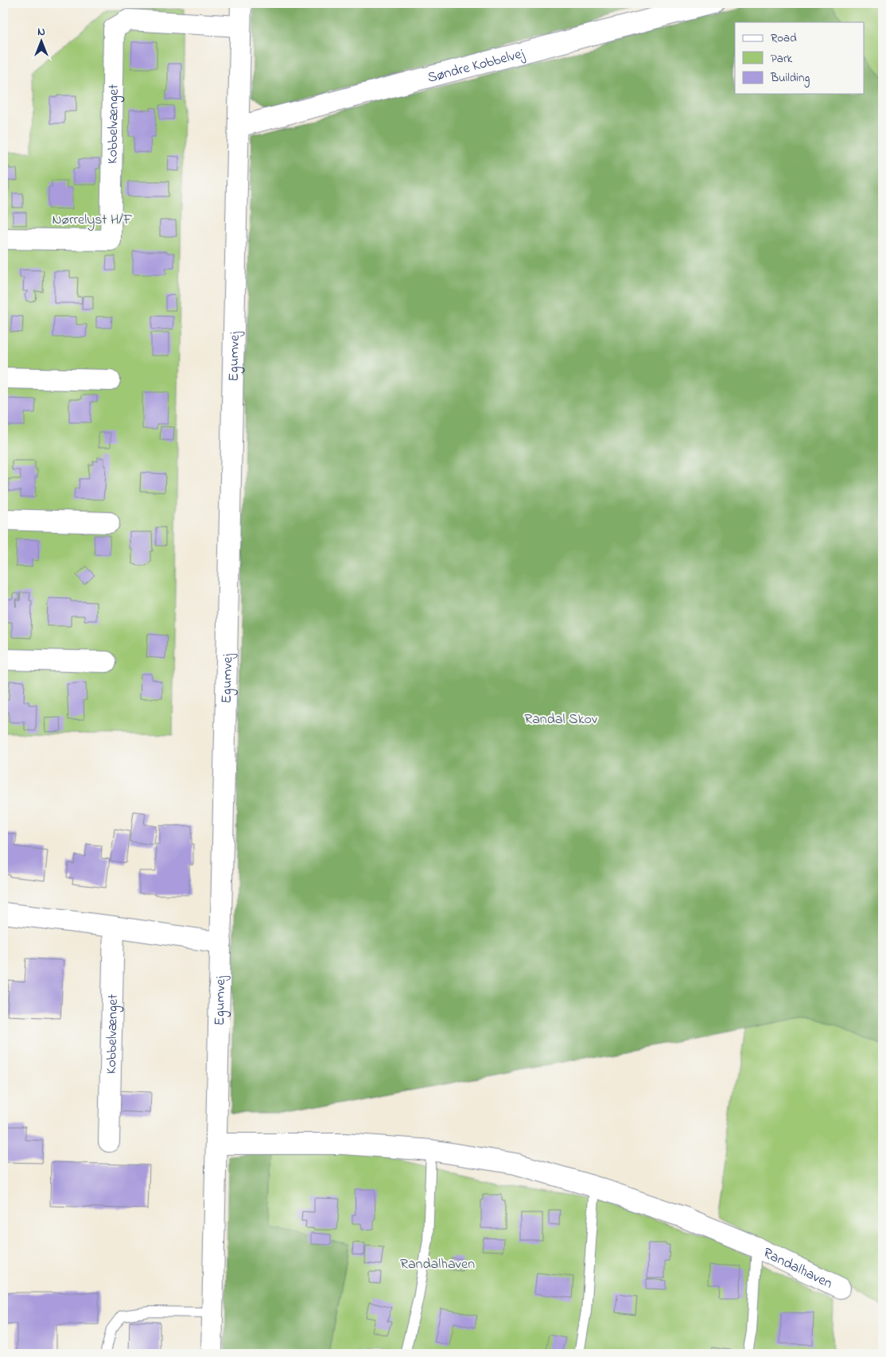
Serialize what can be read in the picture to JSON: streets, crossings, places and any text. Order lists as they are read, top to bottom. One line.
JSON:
{"streets":{"street":["Søndre Kobbelvej","Kobbelvænget","Egumvej","Randalhaven"]},"crossings":[["Søndre Kobbelvej","Egumvej"],["Kobbelvænget","Egumvej"],["Egumvej","Randalhaven"]],"parks":["Nørrelyst H/F","Randal Skov","Randalhaven"],"legend":["Road","Park","Building"],"north":"top"}
